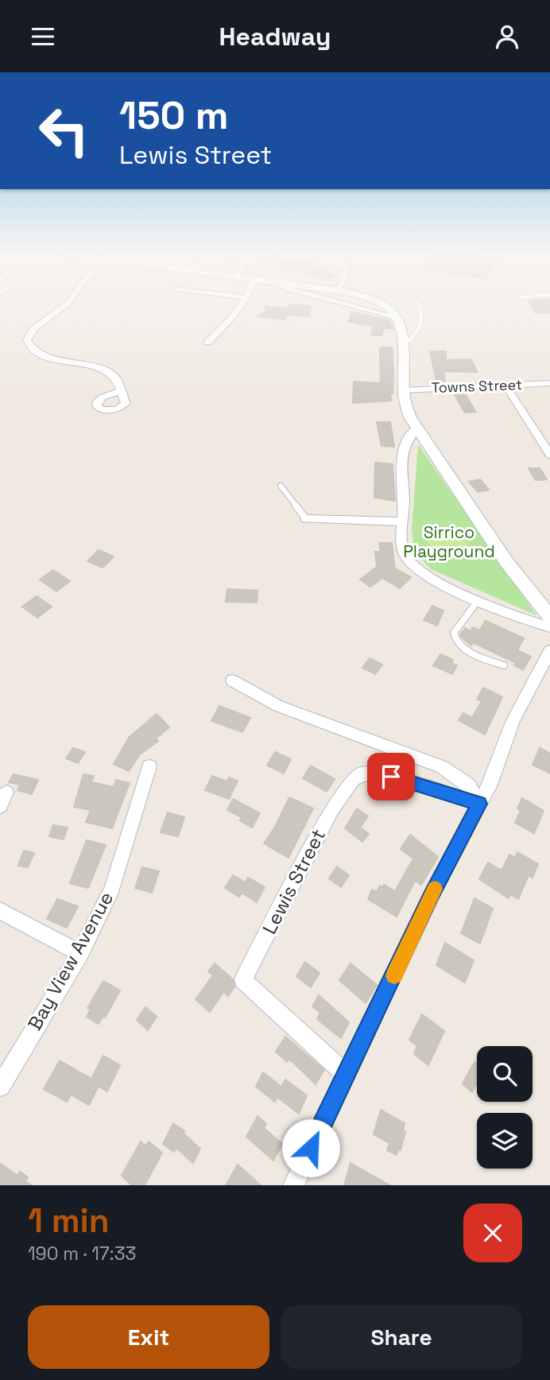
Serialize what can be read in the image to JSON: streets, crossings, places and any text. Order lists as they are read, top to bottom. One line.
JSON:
{"streets":{"street":["Towns Street","Lewis Street","Bay View Avenue"]},"parks":["Sirrico Playground"],"page":{"header":"Headway","turn":["150 m","Lewis Street"],"heading":["1 min","190 m · 17:33"],"buttons":["Exit","Share"]}}
